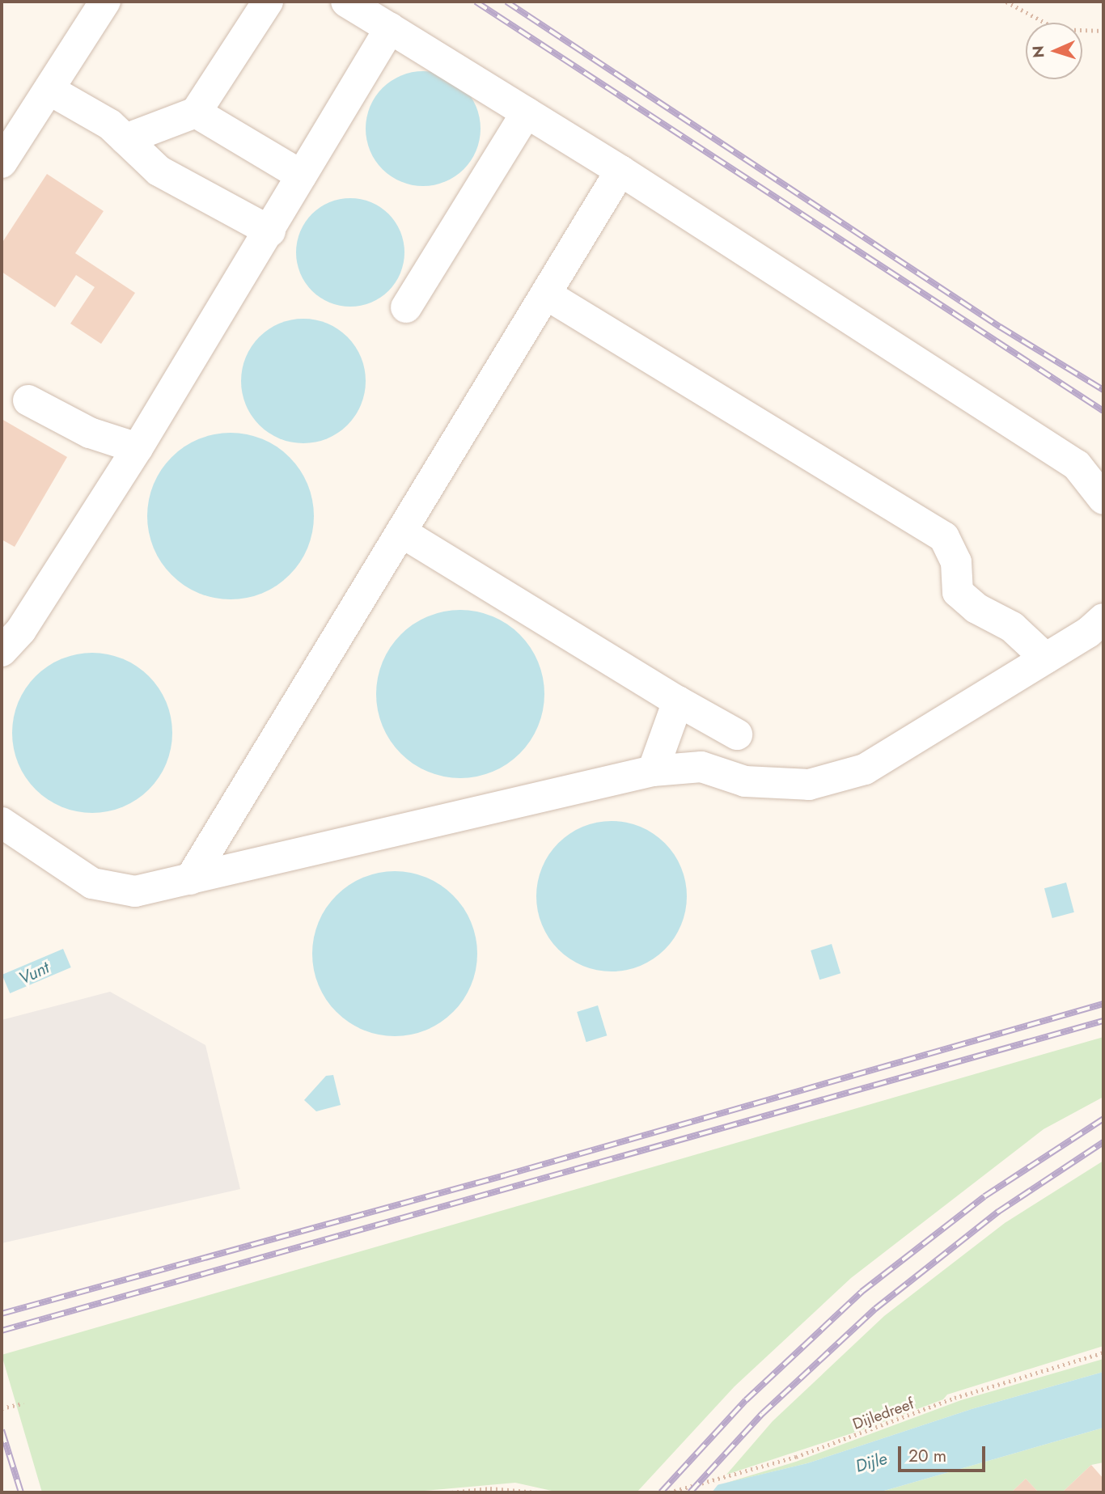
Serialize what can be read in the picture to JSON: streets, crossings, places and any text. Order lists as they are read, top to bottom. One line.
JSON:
{"streets":{"path":["Dijledreef"]},"water":["Vunt","Dijle"],"scale_bar":"20 m","north":"left"}
